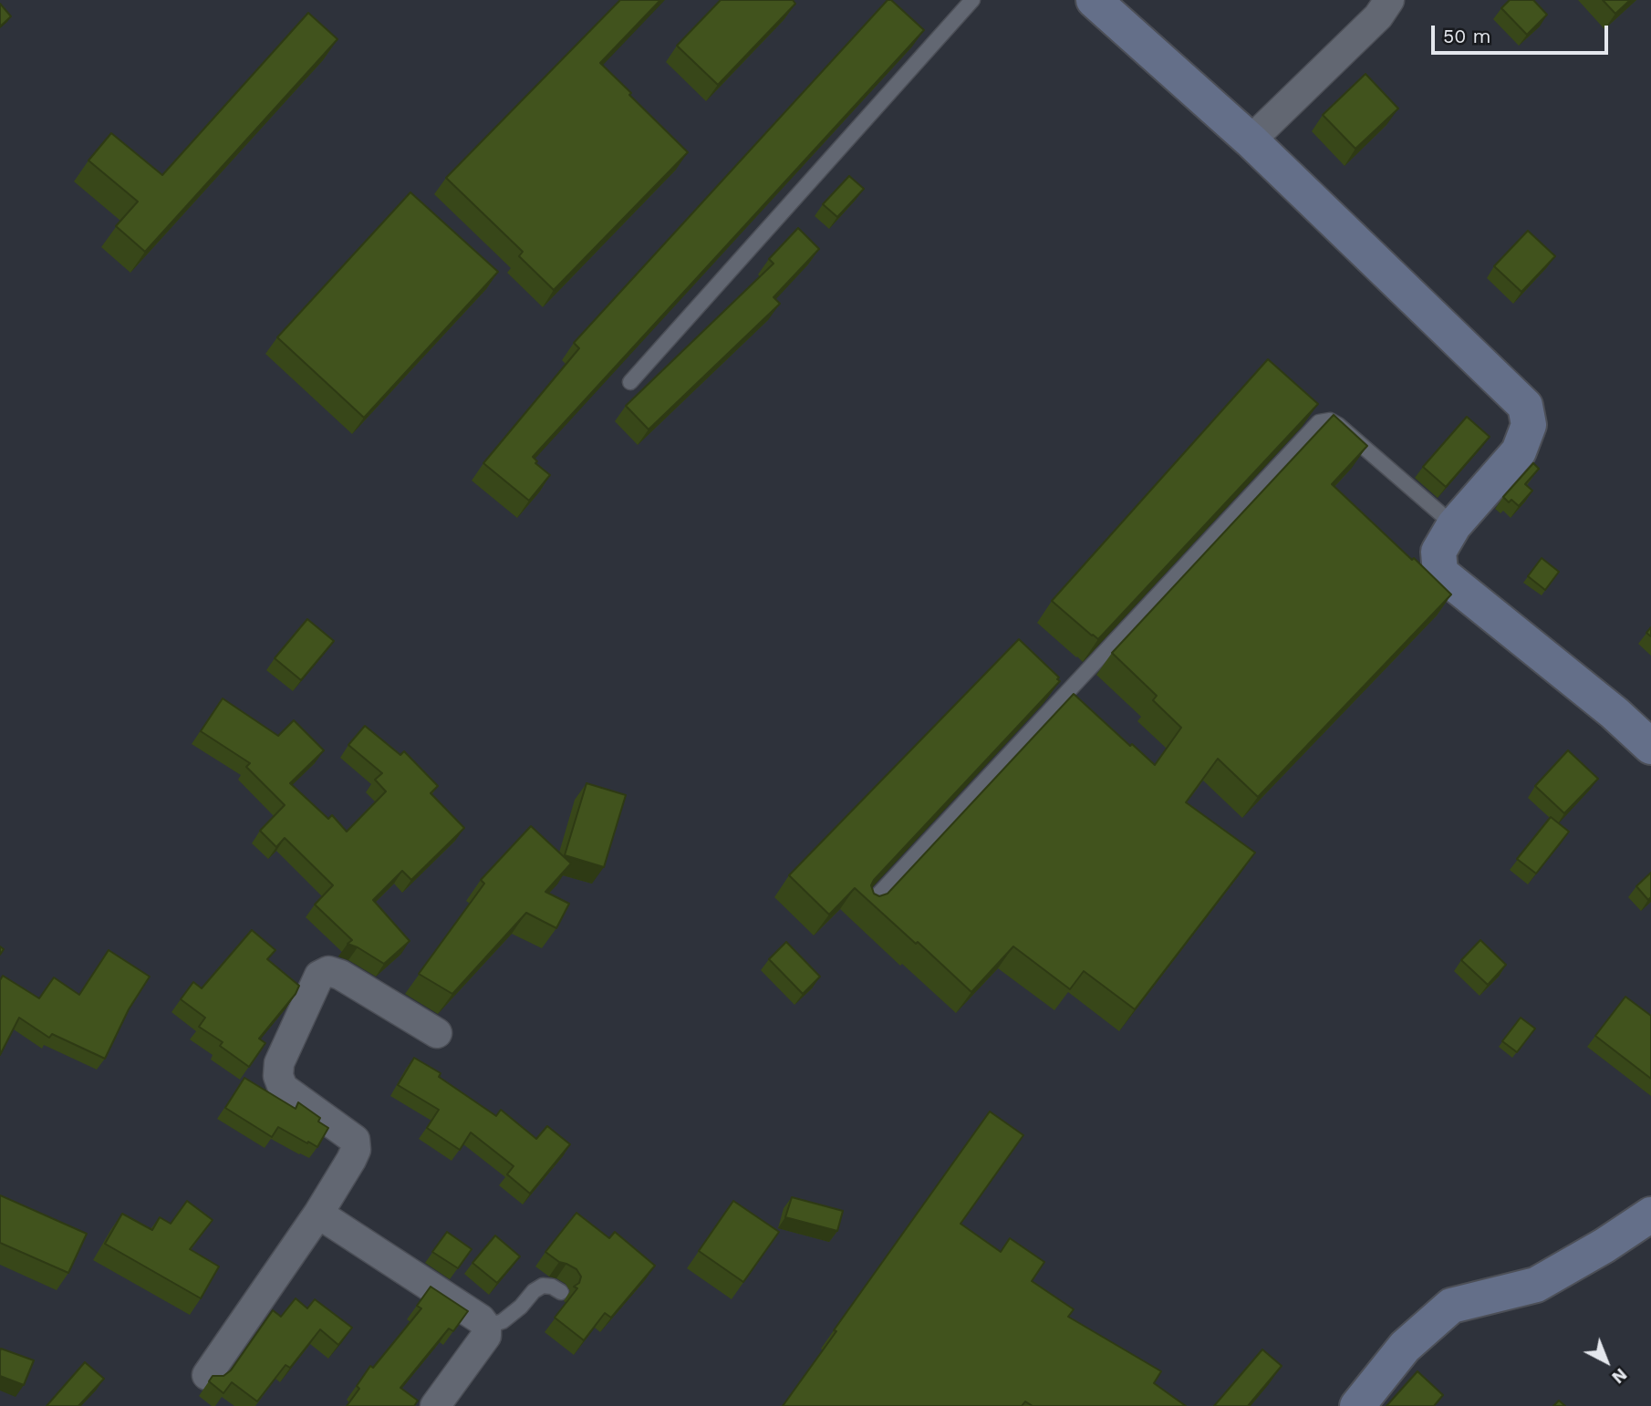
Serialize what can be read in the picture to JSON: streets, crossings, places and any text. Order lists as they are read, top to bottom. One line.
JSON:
{"scale_bar":"50 m","north":"bottom right"}
